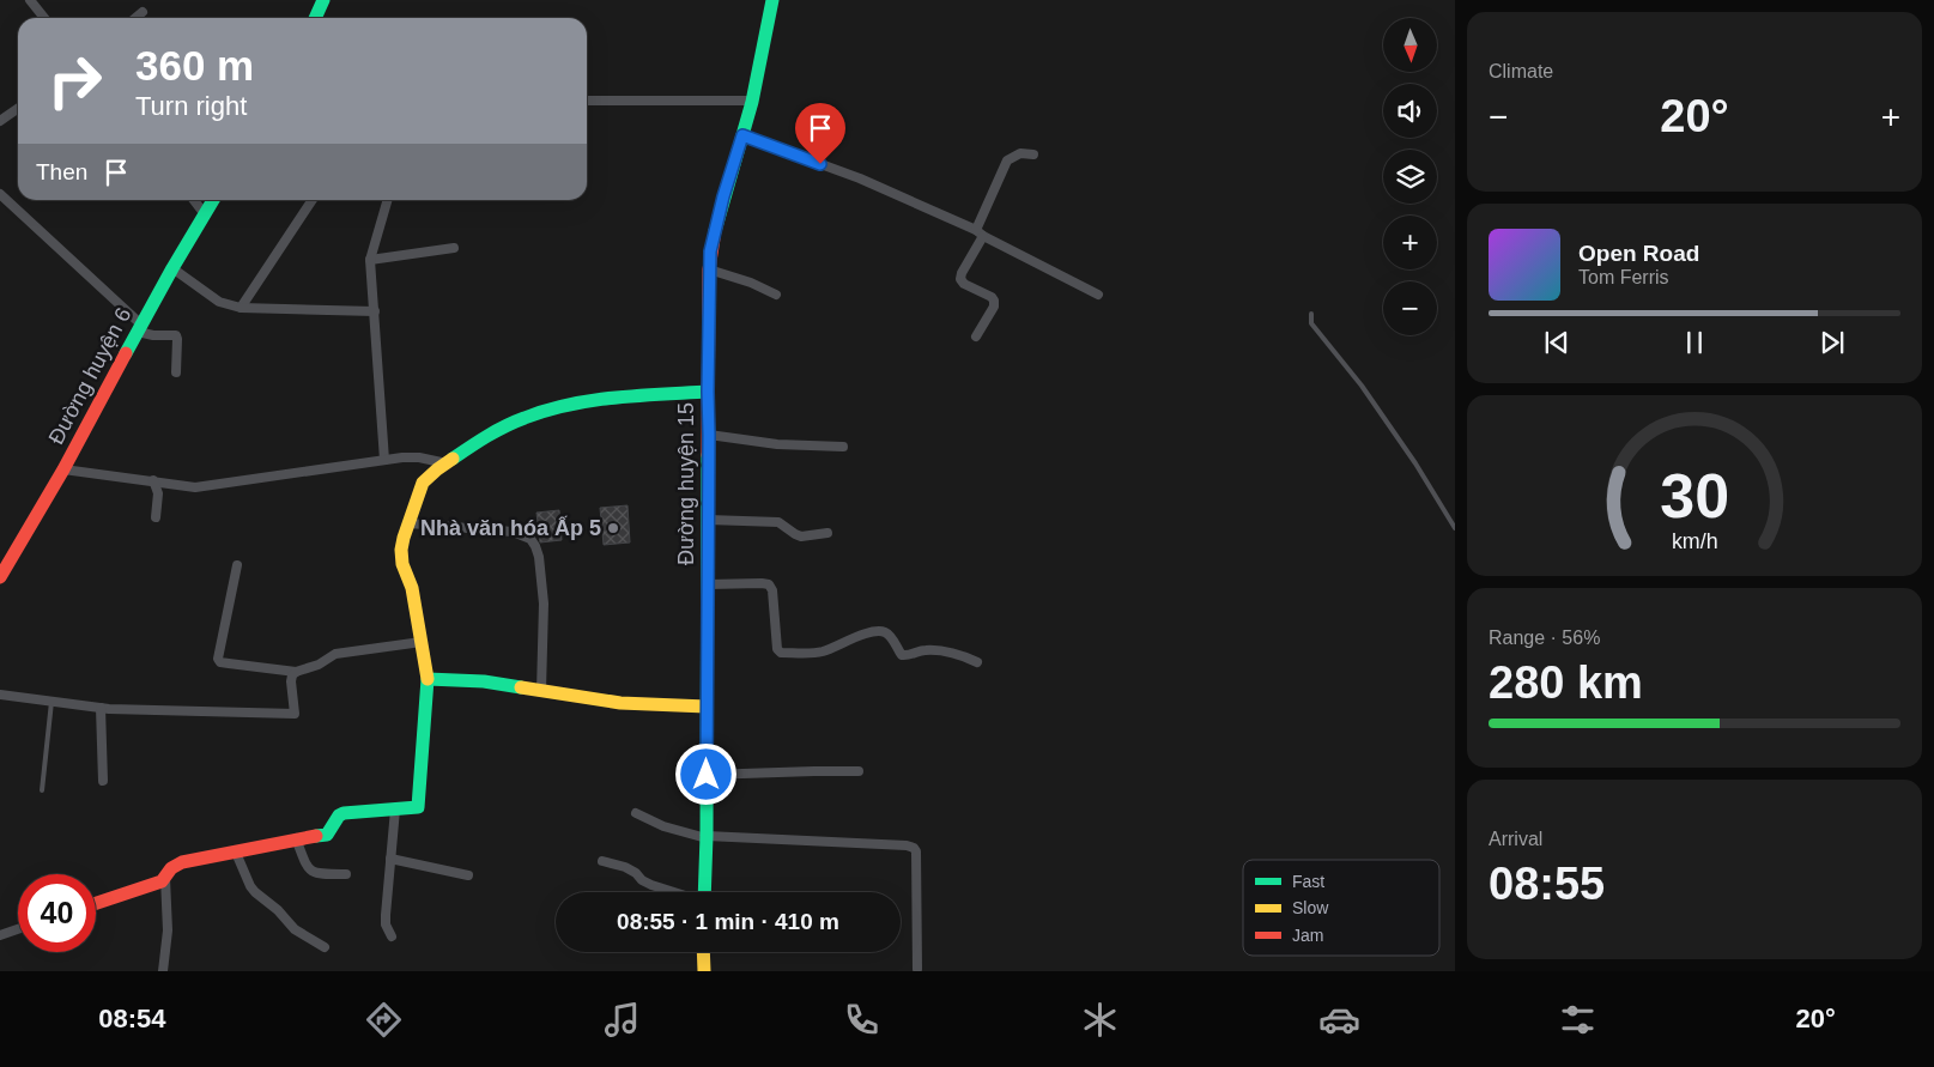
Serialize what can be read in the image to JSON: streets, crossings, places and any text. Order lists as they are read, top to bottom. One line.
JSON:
{"streets":{"street":["Đường huyện 6","Đường huyện 15"]},"places":["Nhà văn hóa Ấp 5"],"legend":["Fast","Slow","Jam"],"north":"bottom","page":{"tile":["Climate",["Range · 56%","280 km"],["Arrival","08:55"]],"map_buttons":["+","−"],"turn":["360 m","Turn right"],"heat":["−","20°","+"],"then":"Then","song":["Open Road","Tom Ferris"],"limit":"40","trip":"08:55 · 1 min · 410 m","tabs":["08:54","20°"],"gauge":["30","km/h"]}}
